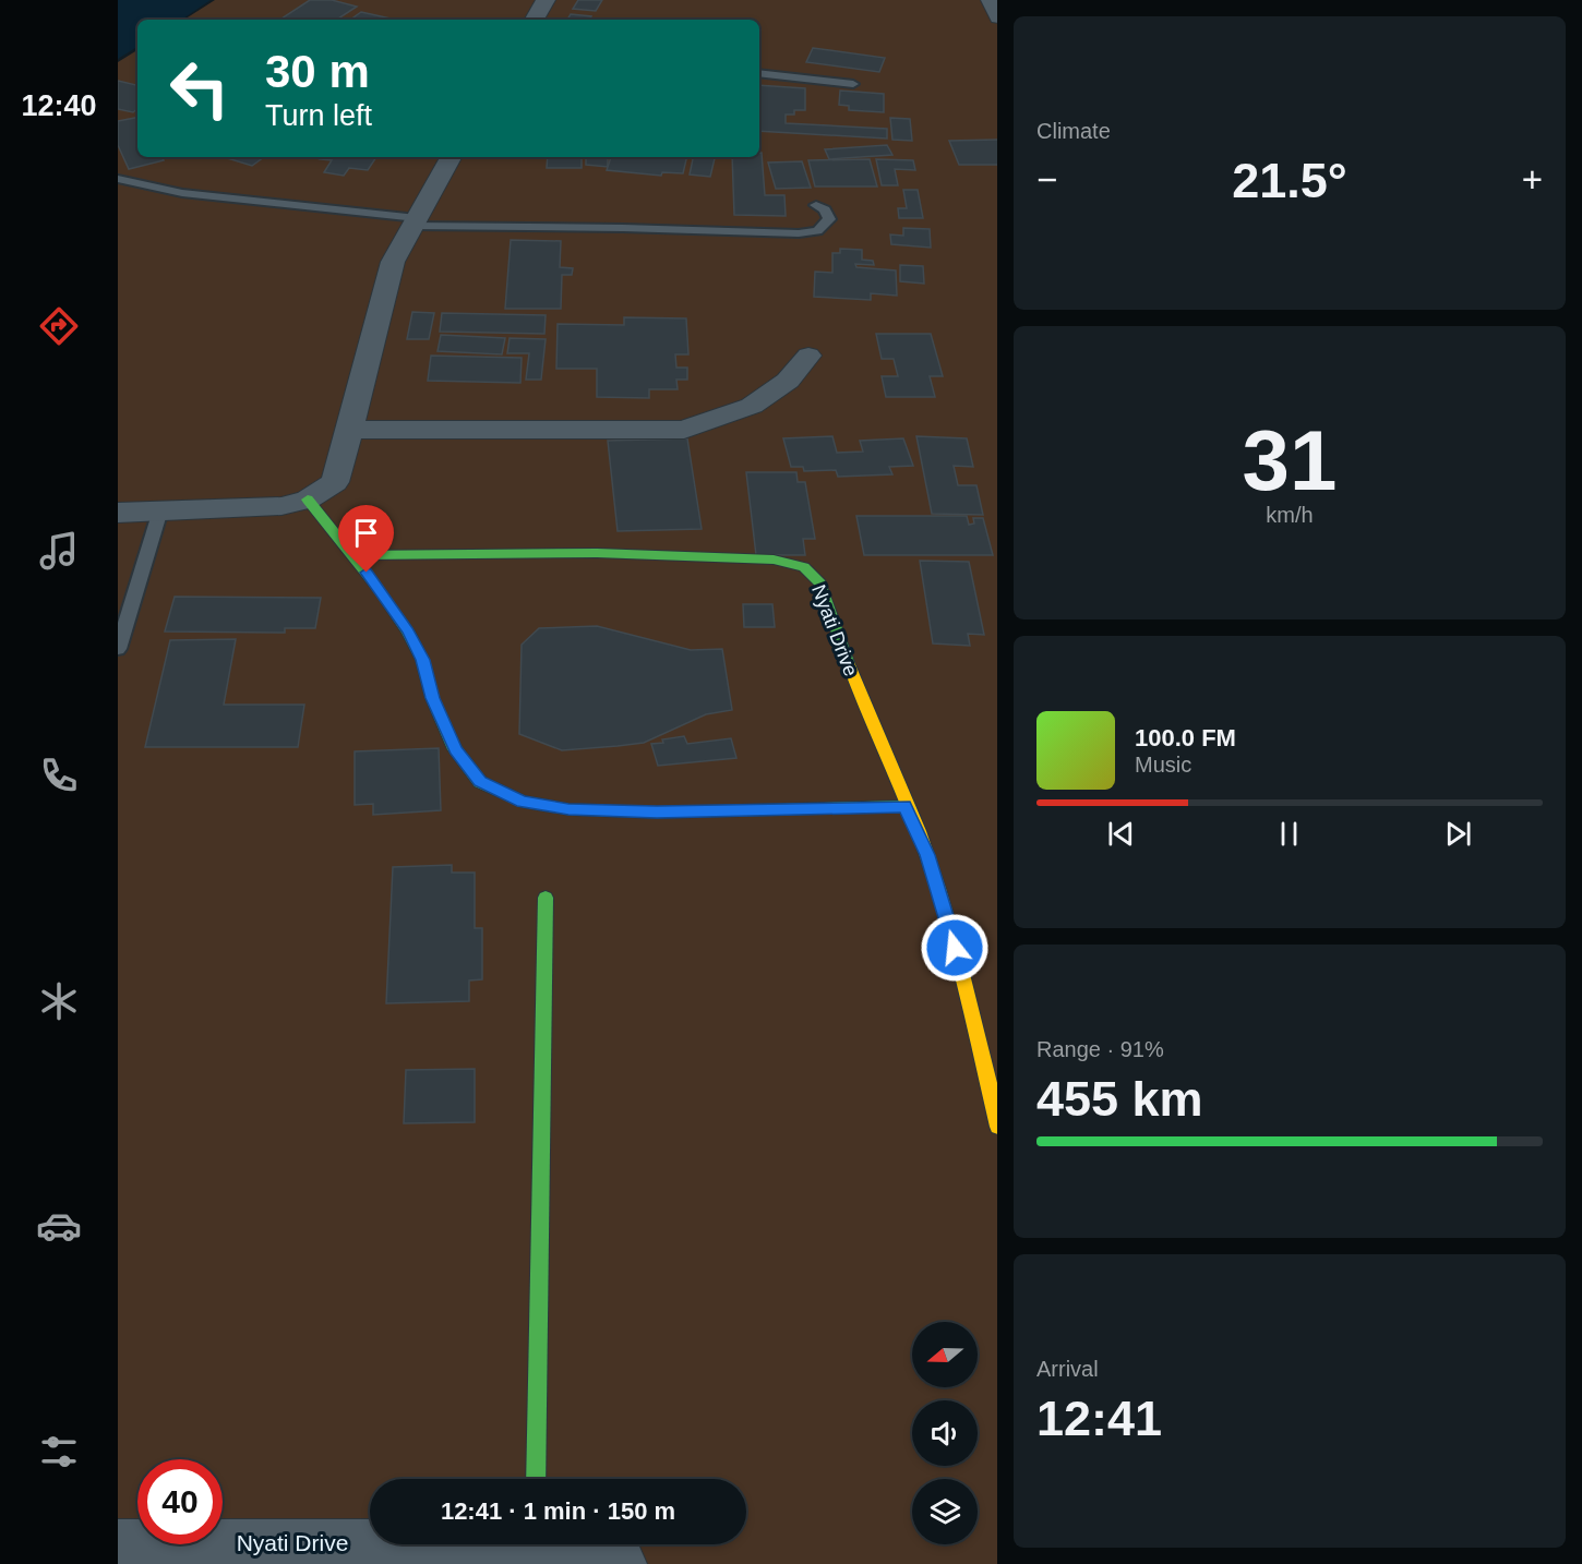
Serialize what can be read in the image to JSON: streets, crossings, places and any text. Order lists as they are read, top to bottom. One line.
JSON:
{"streets":{"street":["Nyati Drive"]},"north":"left","page":{"tabs":"12:40","tile":["Climate",["31","km/h"],["Range · 91%","455 km"],["Arrival","12:41"]],"turn":["30 m","Turn left"],"heat":["−","21.5°","+"],"song":["100.0 FM","Music"],"limit":"40","trip":"12:41 · 1 min · 150 m"}}
